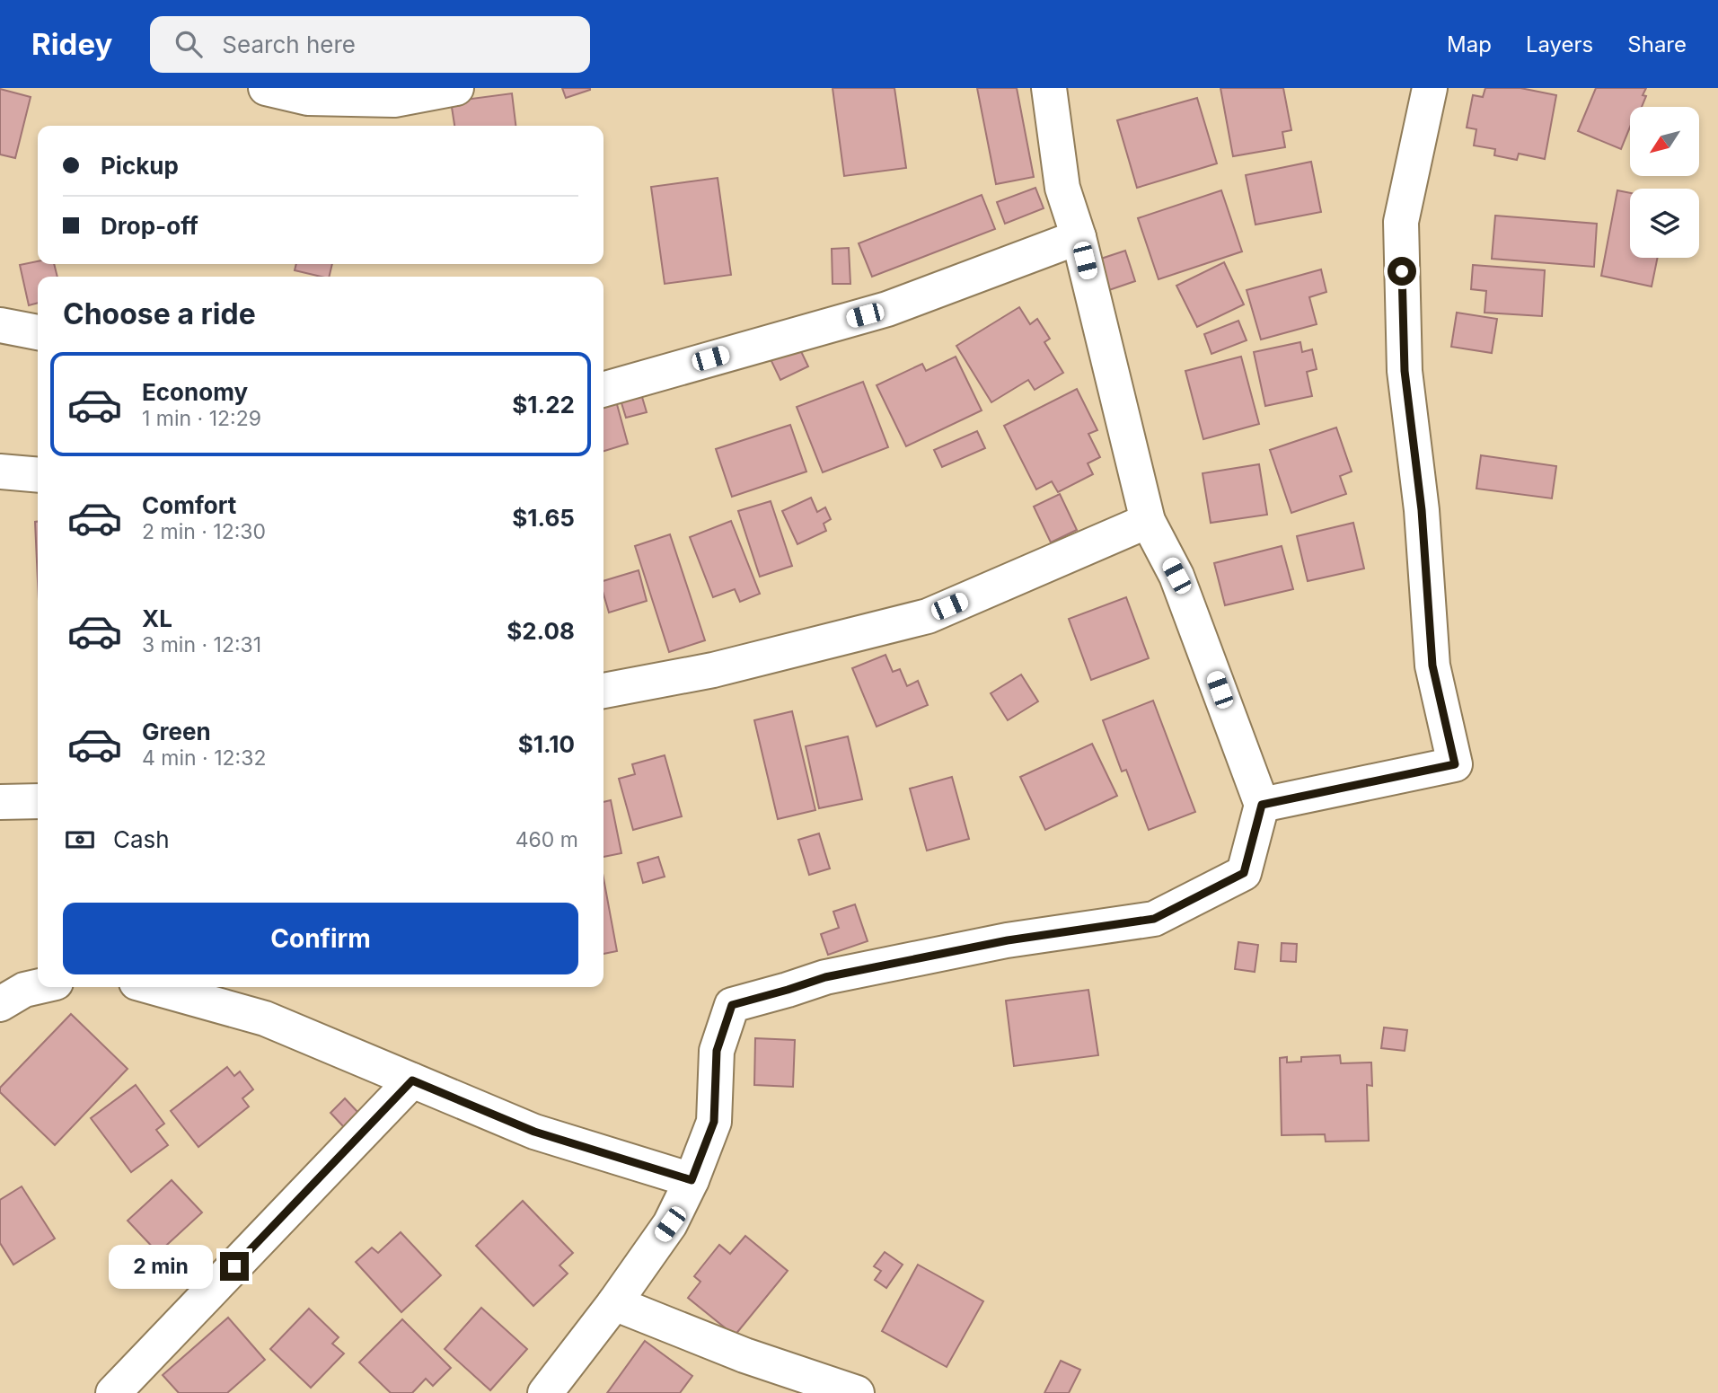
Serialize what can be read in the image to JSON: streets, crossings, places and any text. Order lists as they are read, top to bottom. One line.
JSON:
{"north":"bottom left","page":{"header":"Ridey","search":"Search here","nav":["Map","Layers","Share"],"banner":["Pickup","Drop-off"],"heading":"Choose a ride","list":[{"name":"Economy","note":"1 min · 12:29","value":"$1.22"},{"name":"Comfort","note":"2 min · 12:30","value":"$1.65"},{"name":"XL","note":"3 min · 12:31","value":"$2.08"},{"name":"Green","note":"4 min · 12:32","value":"$1.10"}],"pay":["Cash","460 m"],"buttons":"Confirm","bubble":"2 min"}}
